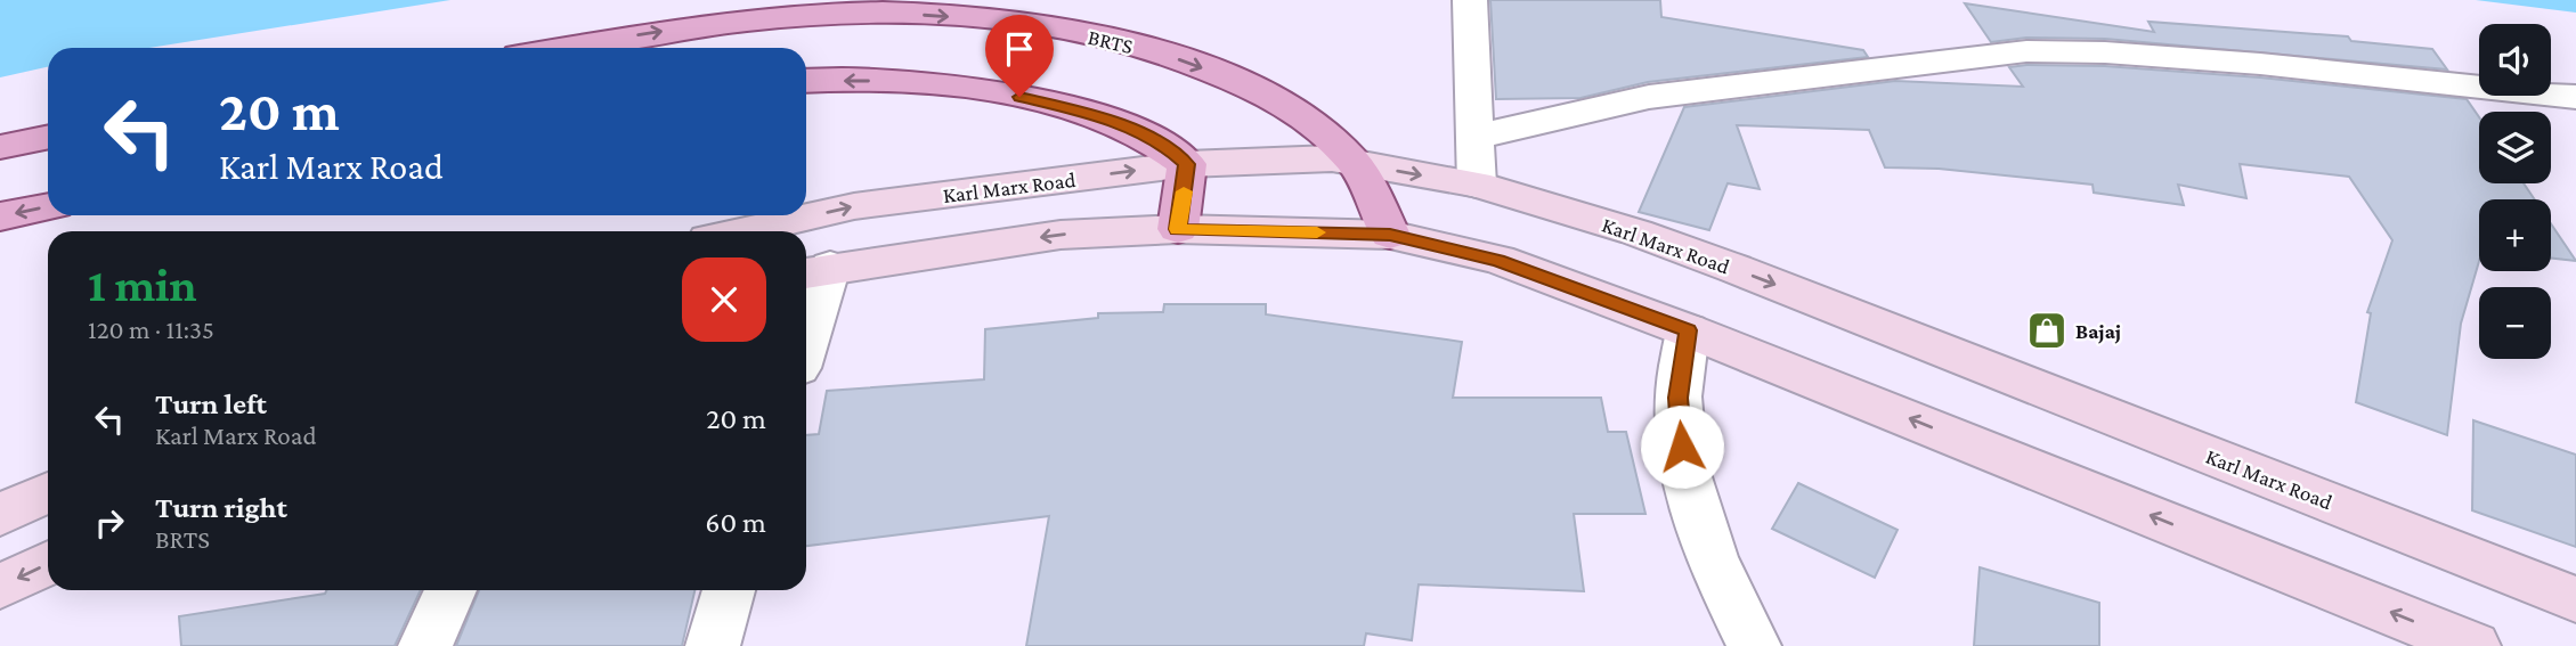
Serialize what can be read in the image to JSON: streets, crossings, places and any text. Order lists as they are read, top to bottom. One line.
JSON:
{"streets":{"main road":["BRTS","Karl Marx Road"]},"crossings":[["BRTS","Karl Marx Road"]],"places":{"shop":["Bajaj"]},"page":{"map_buttons":["+","−"],"turn":["20 m","Karl Marx Road"],"heading":["1 min","120 m · 11:35"],"list":[{"name":"Turn left","note":"Karl Marx Road","value":"20 m"},{"name":"Turn right","note":"BRTS","value":"60 m"}]}}
